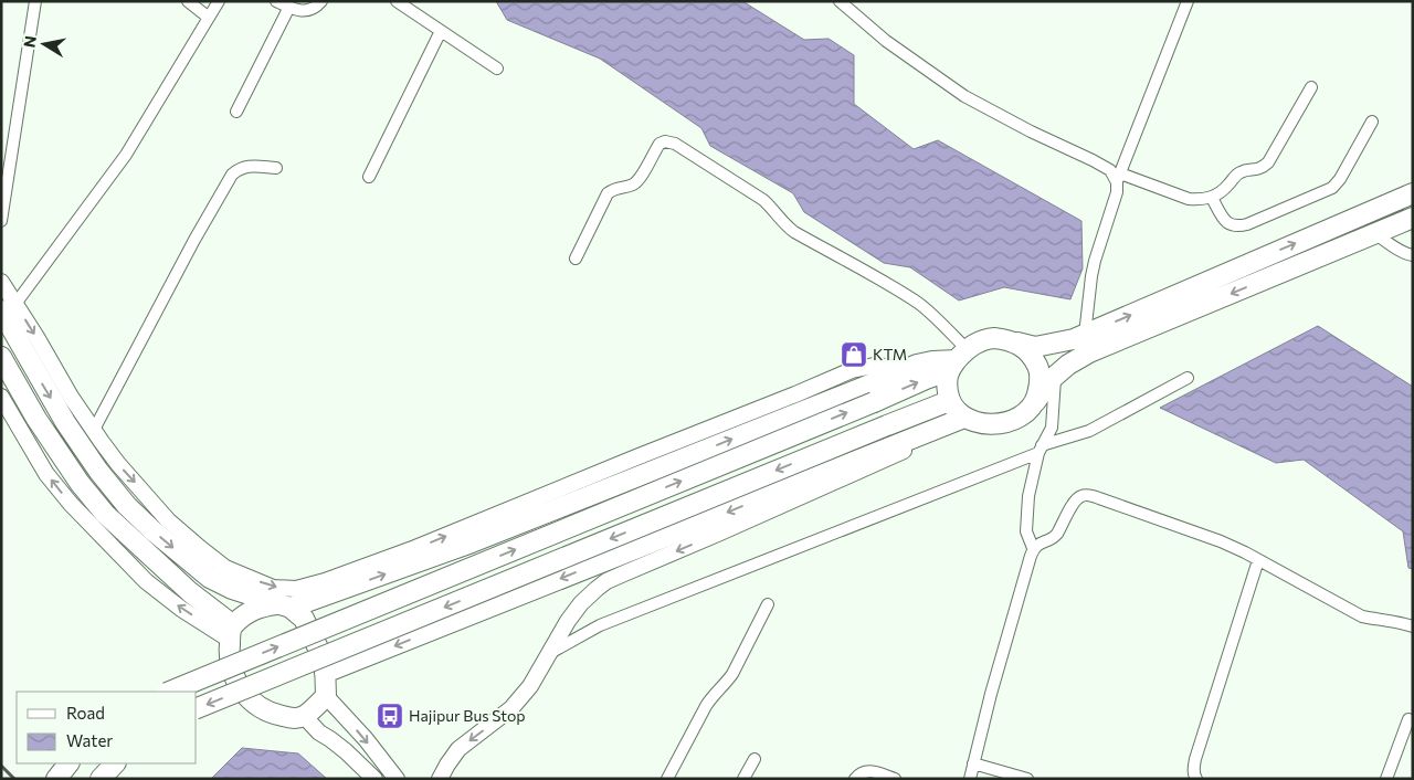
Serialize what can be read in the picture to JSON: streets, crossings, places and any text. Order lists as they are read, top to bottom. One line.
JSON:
{"places":{"shop":["KTM"],"bus stop":["Hajipur Bus Stop"]},"legend":["Road","Water"],"north":"left"}
